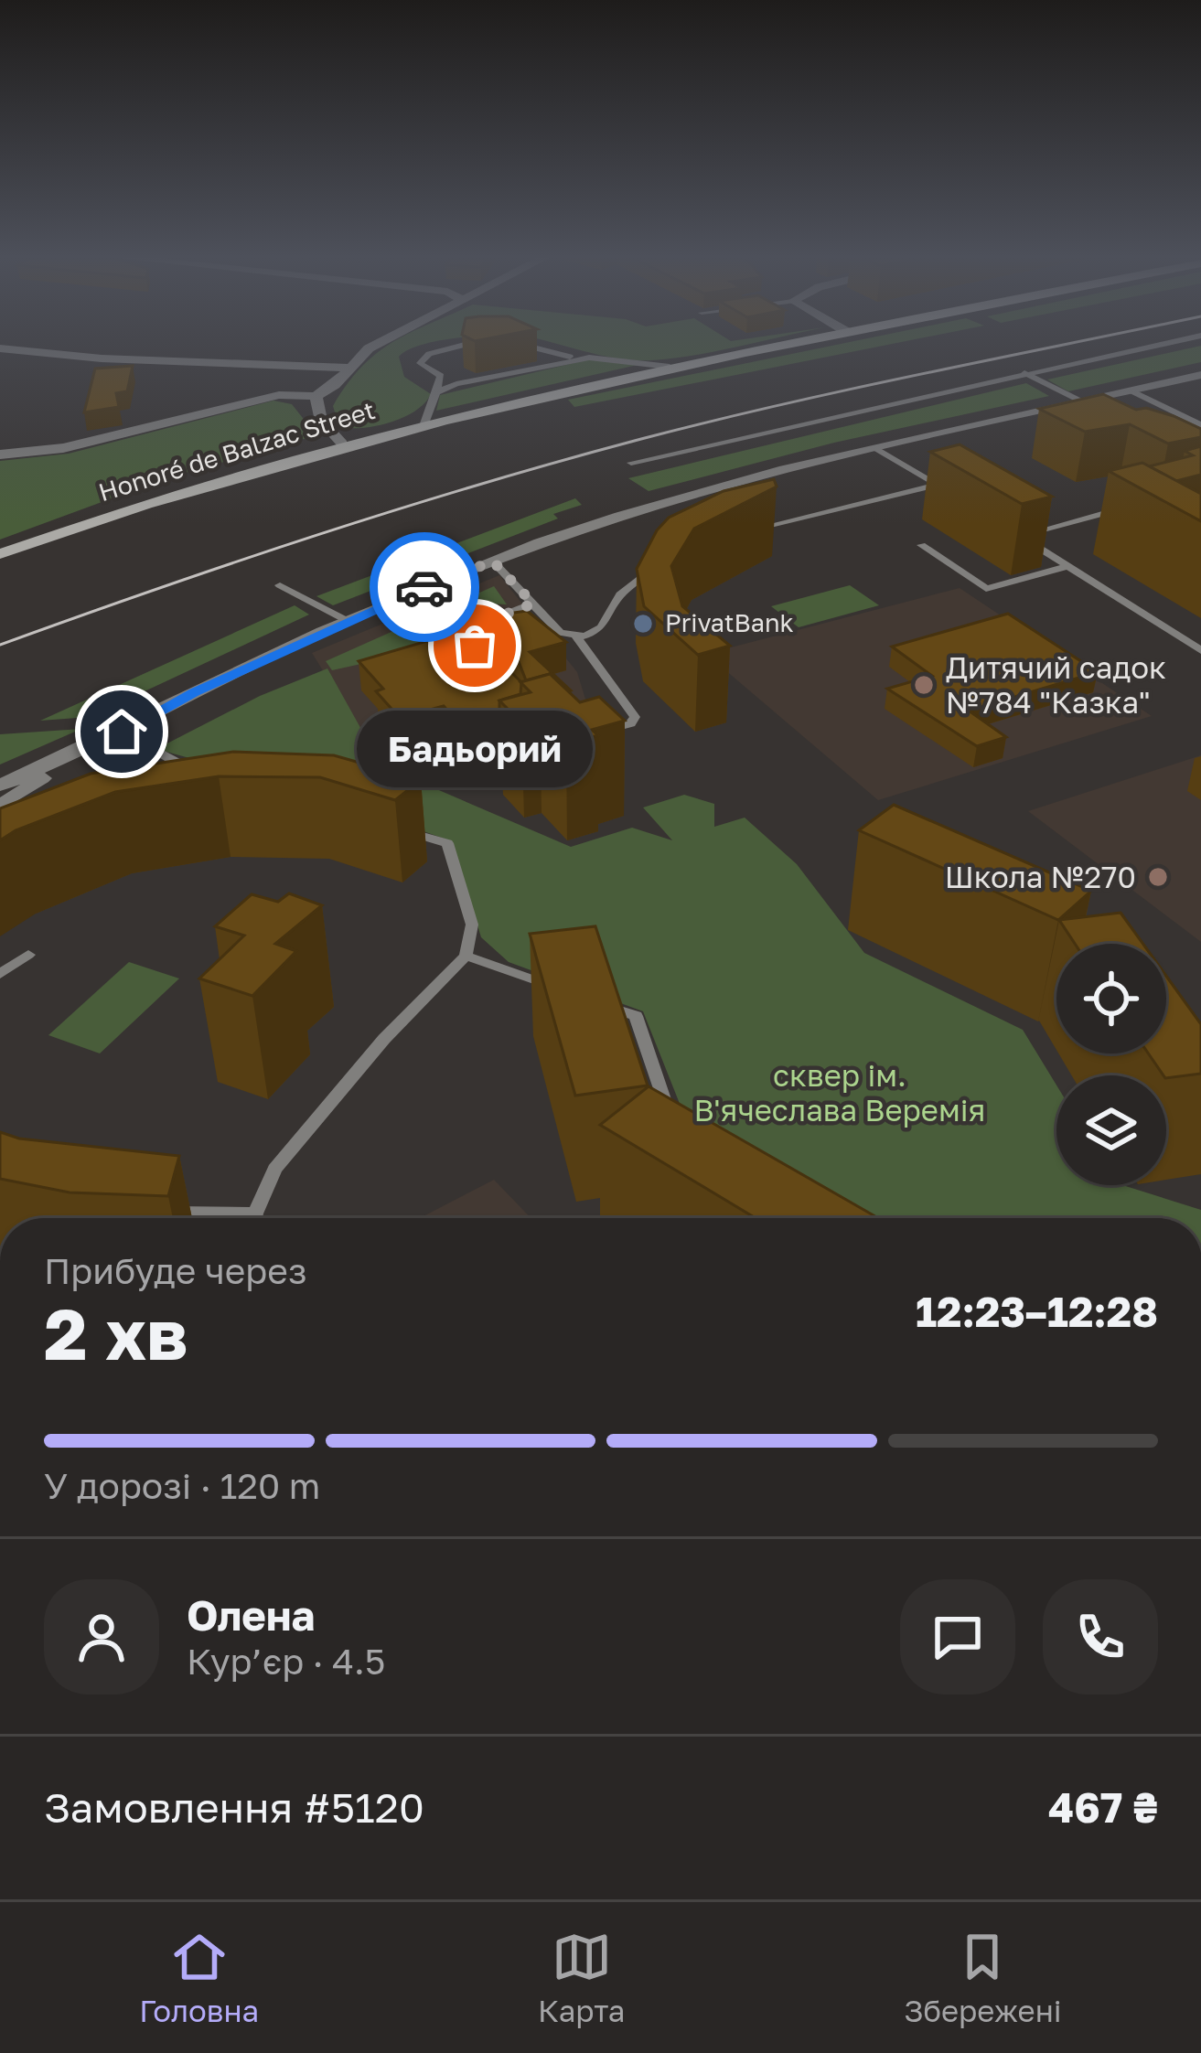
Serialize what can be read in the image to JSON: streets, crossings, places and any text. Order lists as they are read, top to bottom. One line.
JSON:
{"streets":{"main road":["Honoré de Balzac Street"]},"parks":["сквер ім. В'ячеслава Веремія"],"places":["PrivatBank","Бадьорий","Дитячий садок №784 \"Казка\"","Школа №270"],"page":{"bubble":"Бадьорий","heading":["2 хв","Прибуде через","12:23–12:28"],"panel":["Олена","Кур’єр · 4.5","Замовлення #5120","467 ₴"],"bar":"У дорозі · 120 m","tabs":["Головна","Карта","Збережені"]}}
